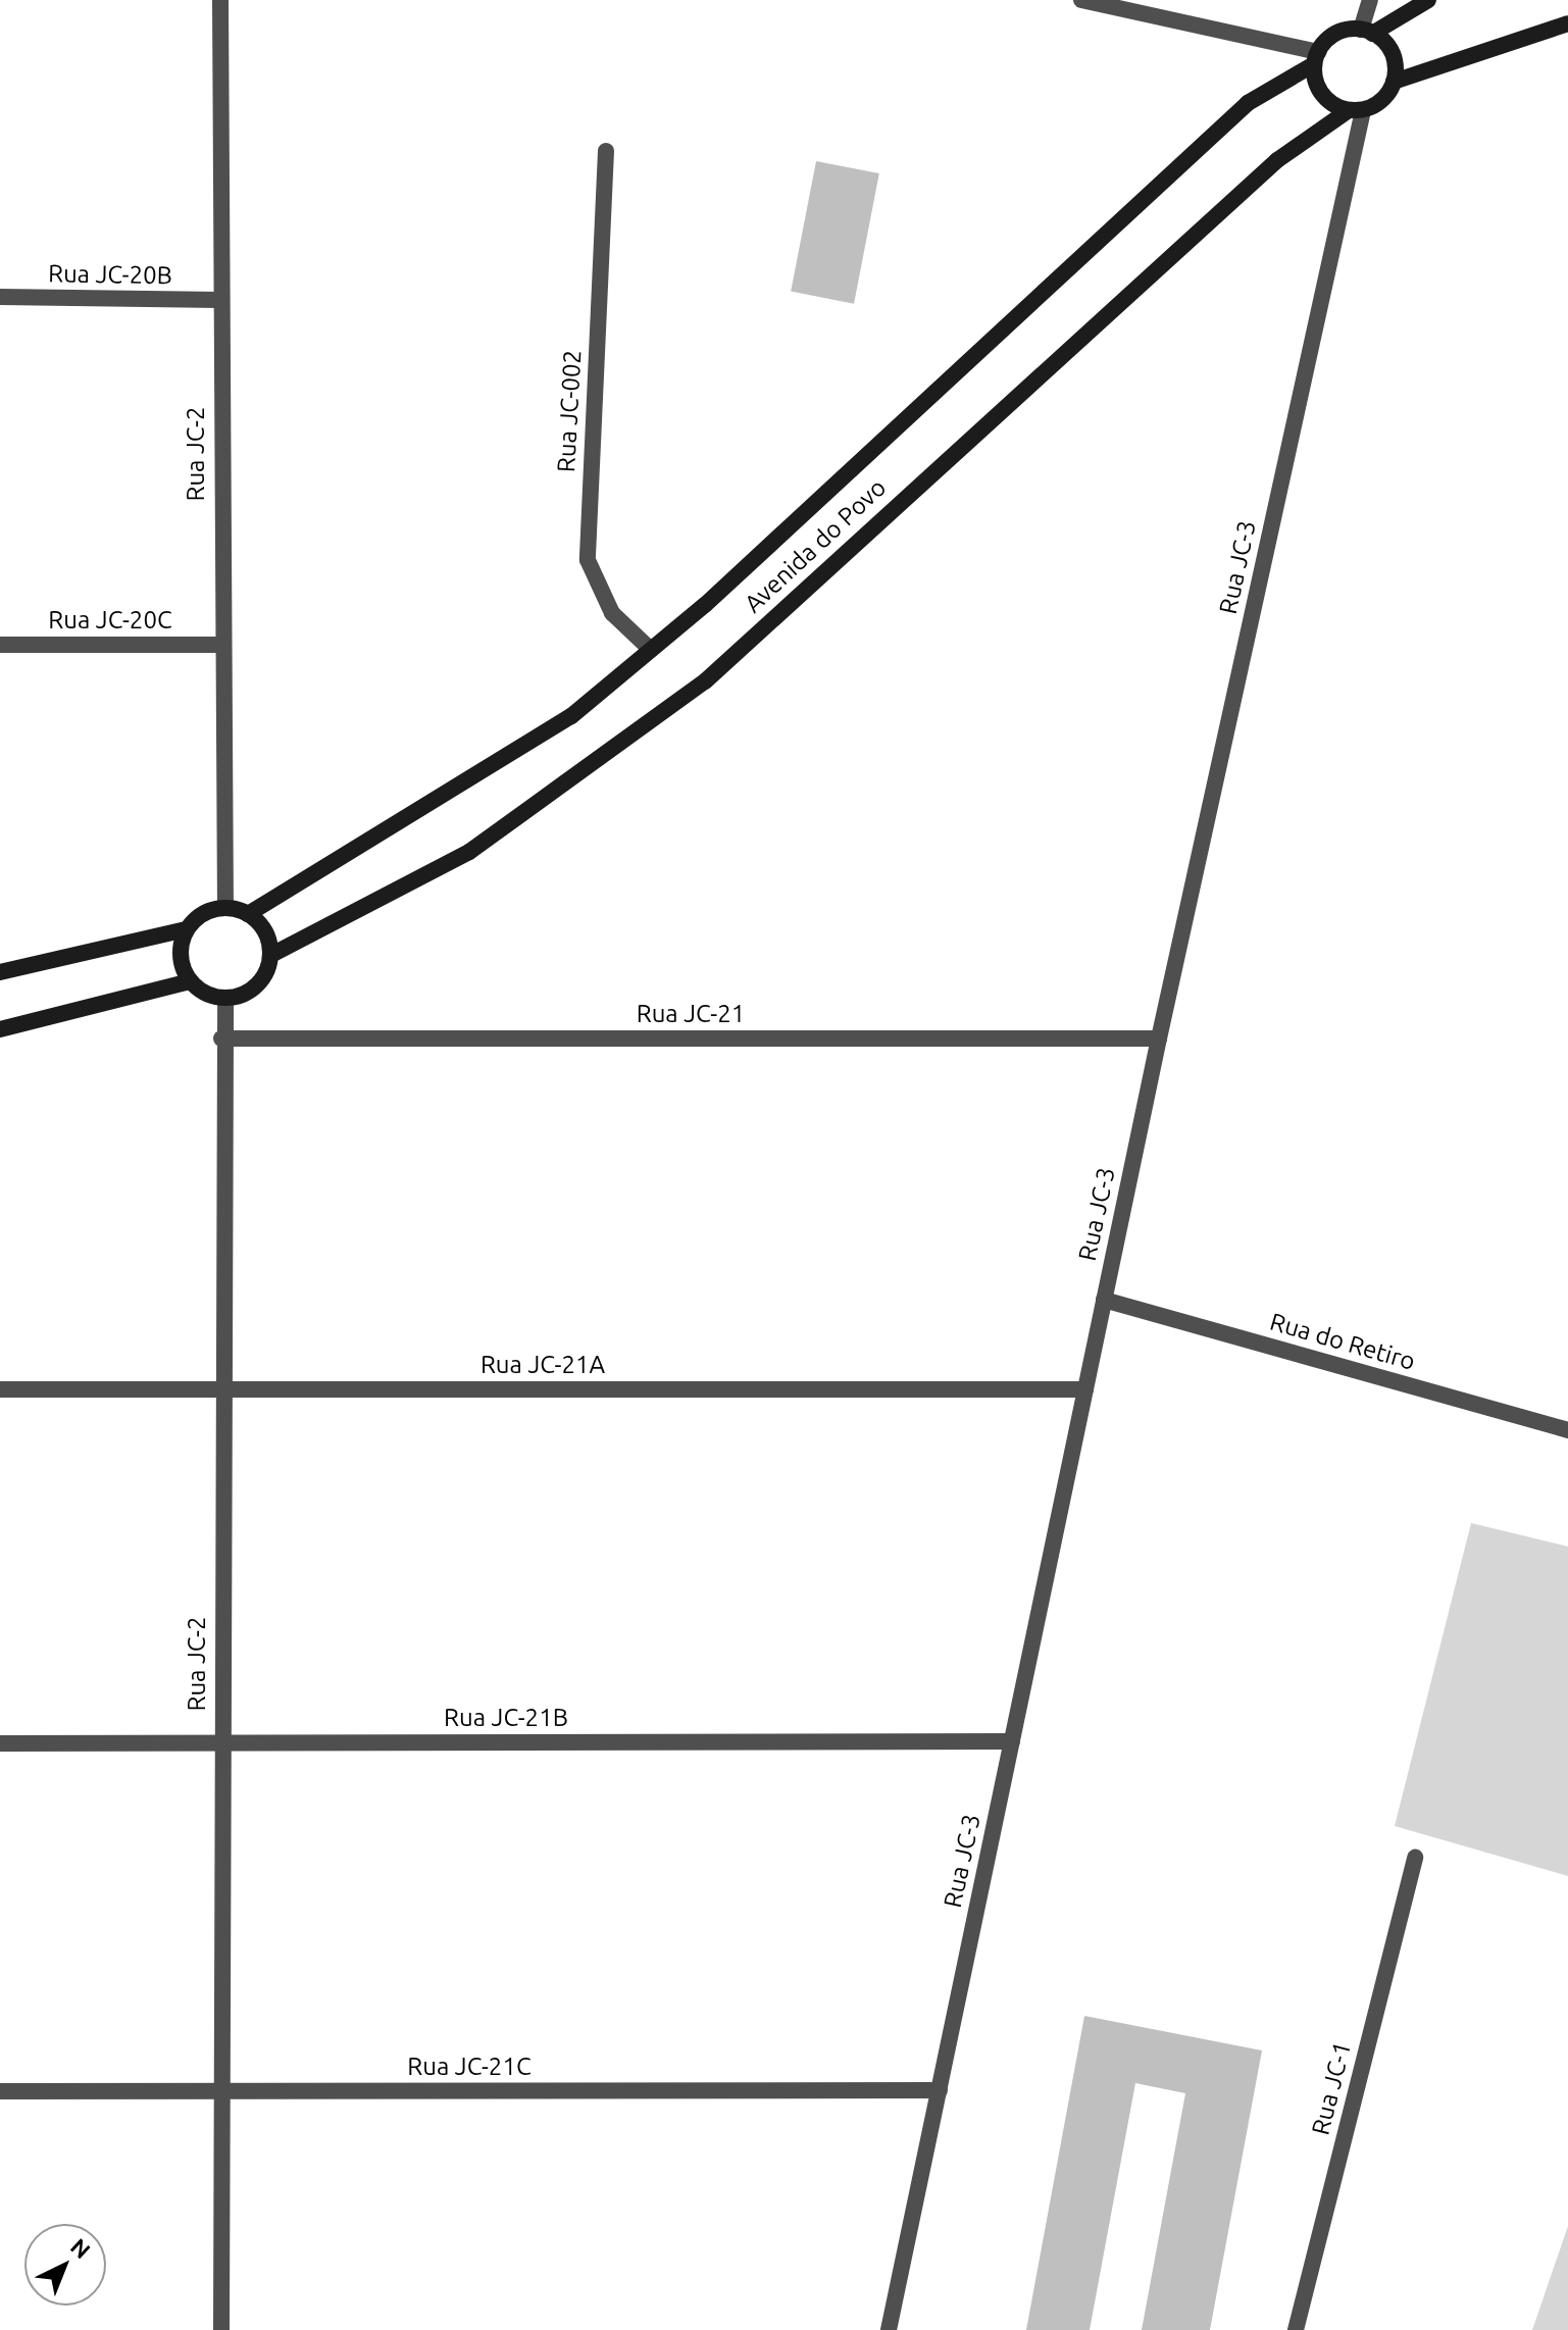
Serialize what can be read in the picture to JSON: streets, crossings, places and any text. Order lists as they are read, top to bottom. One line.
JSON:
{"streets":{"main road":["Avenida do Povo"],"street":["Rua JC-20B","Rua JC-002","Rua JC-2","Rua JC-3","Rua JC-20C","Rua JC-21","Rua do Retiro","Rua JC-21A","Rua JC-21B","Rua JC-21C","Rua JC-1"]},"crossings":[["Rua JC-20B","Rua JC-2"],["Rua JC-002","Avenida do Povo"],["Rua JC-2","Avenida do Povo"],["Rua JC-2","Rua JC-20C"],["Rua JC-2","Rua JC-21"],["Rua JC-2","Rua JC-21A"],["Rua JC-2","Rua JC-21B"],["Rua JC-2","Rua JC-21C"],["Avenida do Povo","Rua JC-3"],["Rua JC-3","Rua JC-21"],["Rua JC-3","Rua do Retiro"],["Rua JC-3","Rua JC-21A"],["Rua JC-3","Rua JC-21B"],["Rua JC-3","Rua JC-21C"]],"north":"top right"}
